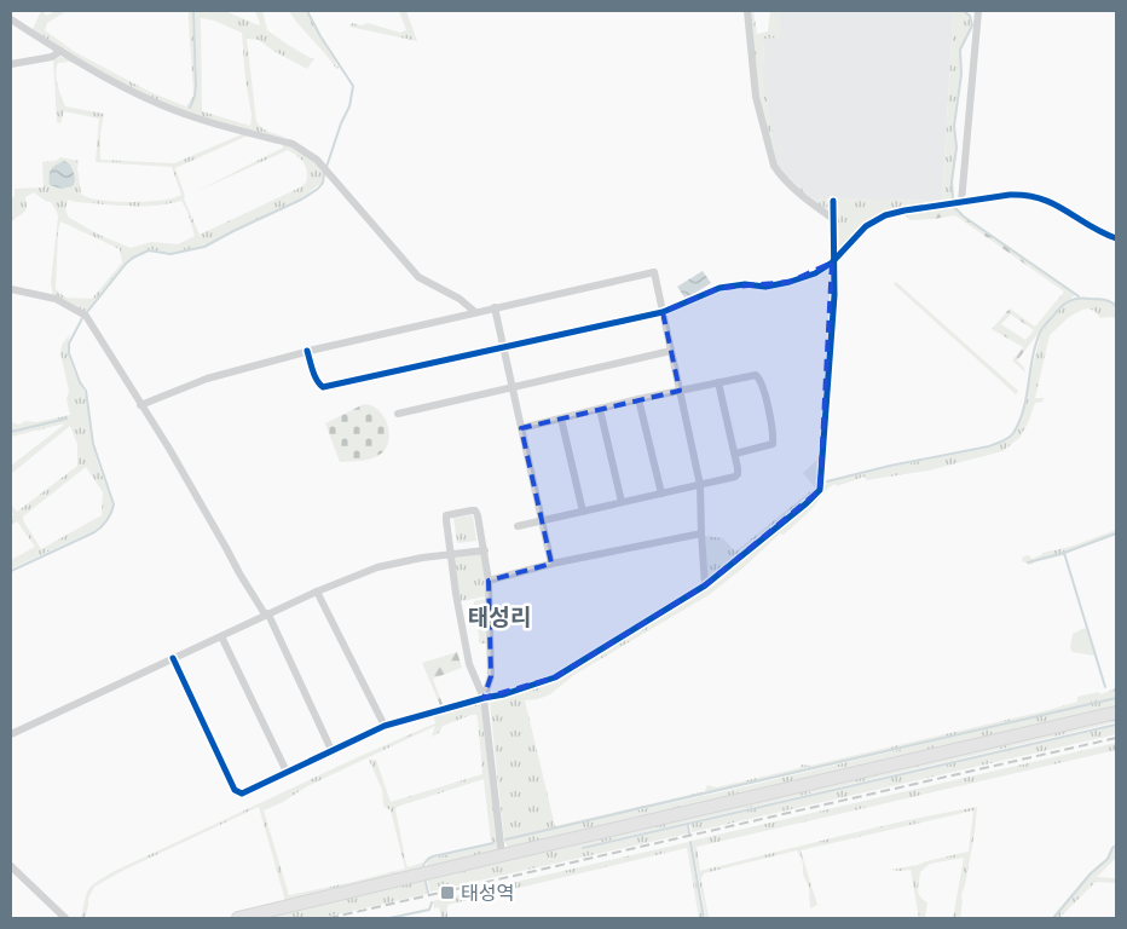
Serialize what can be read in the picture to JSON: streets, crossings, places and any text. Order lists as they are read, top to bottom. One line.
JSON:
{"districts":["태성리"],"places":{"transit":["태성역"]}}
